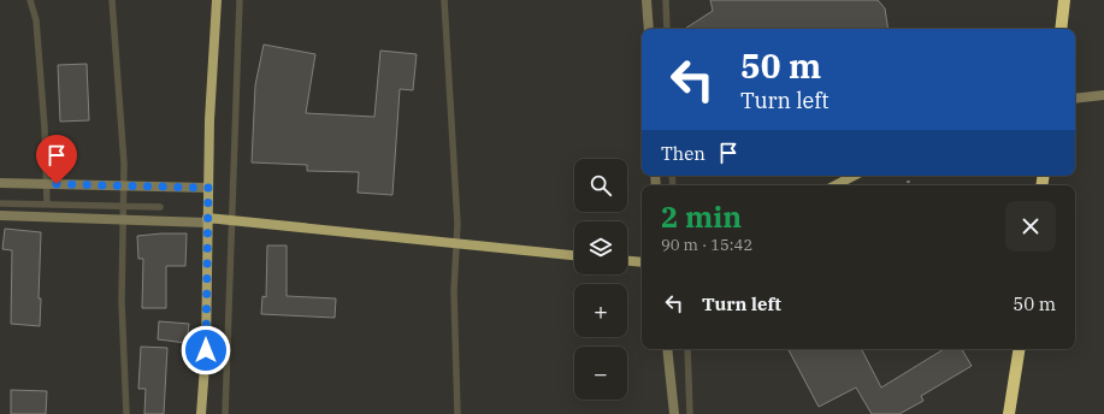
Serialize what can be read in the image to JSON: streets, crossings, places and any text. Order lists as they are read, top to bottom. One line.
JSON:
{"page":{"turn":["50 m","Turn left"],"then":"Then","map_buttons":["+","−"],"heading":["2 min","90 m · 15:42"],"list":[{"name":"Turn left","value":"50 m"}]}}
